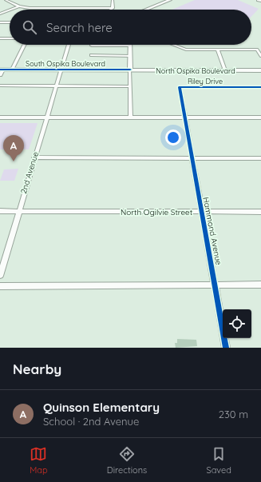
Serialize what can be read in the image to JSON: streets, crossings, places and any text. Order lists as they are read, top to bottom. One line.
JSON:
{"streets":{"street":["South Ospika Boulevard","North Ospika Boulevard","Riley Drive","2nd Avenue","North Ogilvie Street","Hammond Avenue"]},"crossings":[["South Ospika Boulevard","North Ospika Boulevard"],["South Ospika Boulevard","2nd Avenue"],["Riley Drive","Hammond Avenue"],["2nd Avenue","North Ogilvie Street"],["North Ogilvie Street","Hammond Avenue"]],"page":{"search":"Search here","pins":"A","heading":"Nearby","list":[{"mark":"A","name":"Quinson Elementary","note":"School · 2nd Avenue","value":"230 m"}],"nav":["Map","Directions","Saved"]}}
